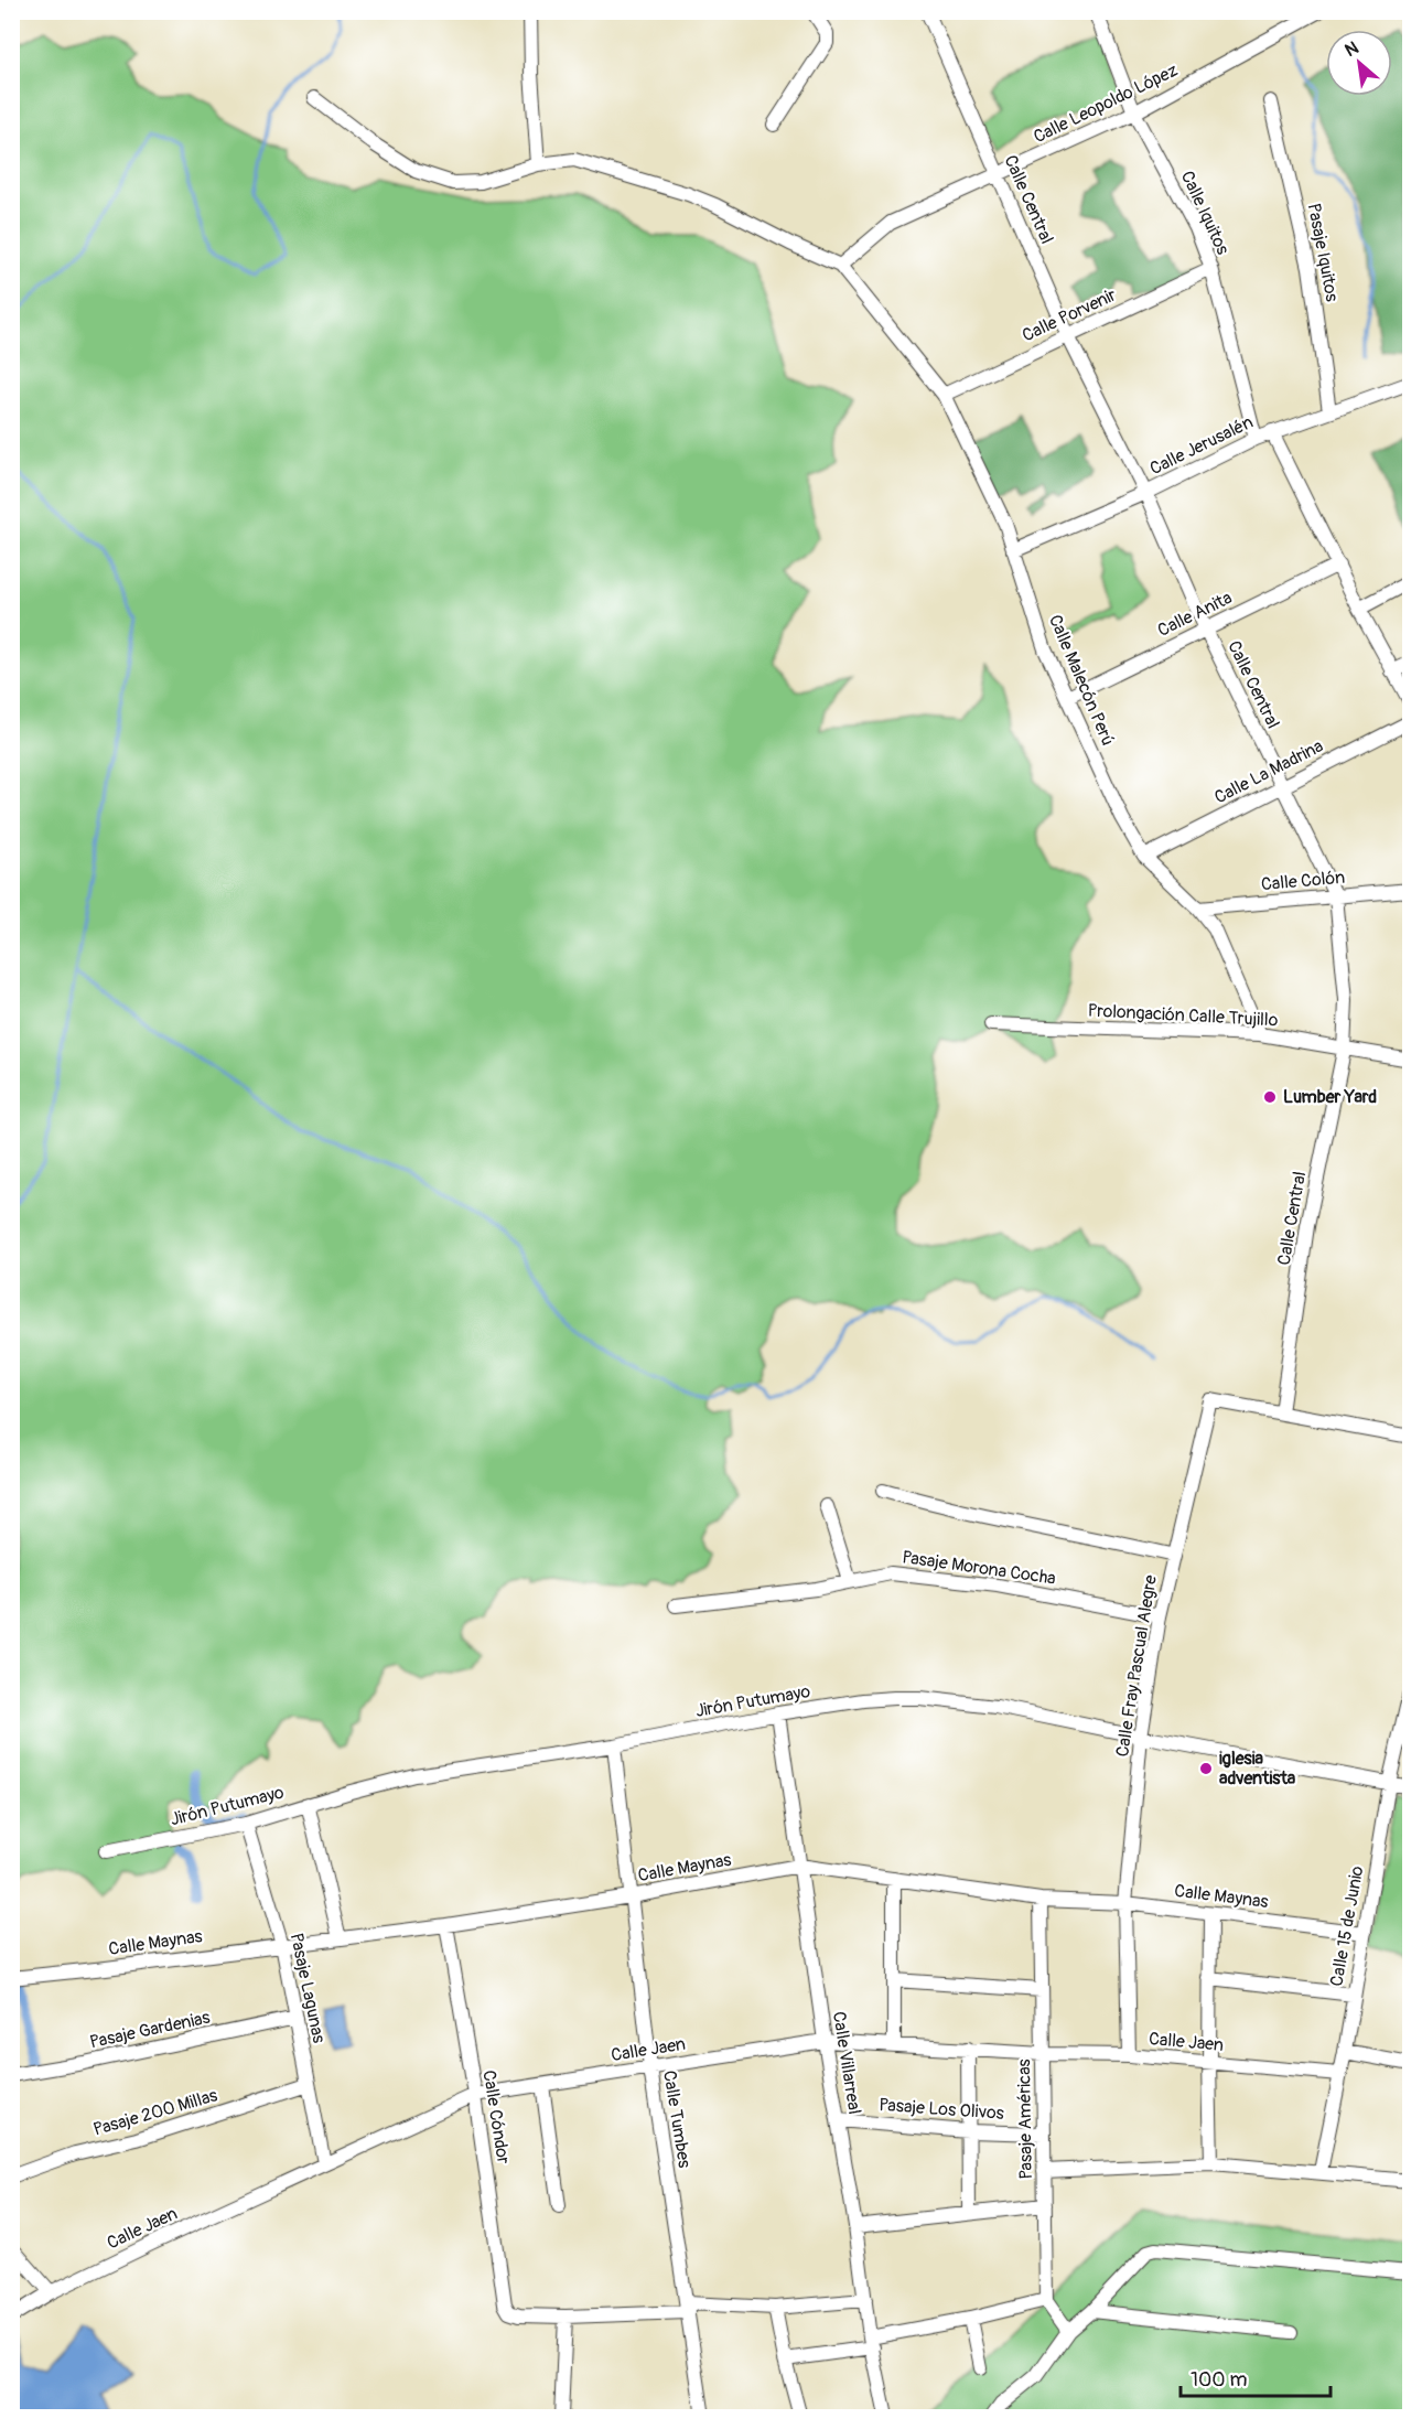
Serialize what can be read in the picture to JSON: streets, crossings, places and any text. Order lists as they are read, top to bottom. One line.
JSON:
{"streets":{"street":["Calle Leopoldo López","Calle Central","Calle Iquitos","Pasaje Iquitos","Calle Porvenir","Calle Jerusalén","Calle Anita","Calle Malecón Perú","Calle La Madrina","Calle Colón","Prolongación Calle Trujillo","Pasaje Morona Cocha","Calle Fray Pascual Alegre","Jirón Putumayo","Calle Maynas","Calle 15 de Junio","Pasaje Lagunas","Pasaje Gardenias","Calle Jaen","Calle Villarreal","Pasaje Los Olivos","Pasaje 200 Millas","Calle Cóndor","Calle Tumbes","Pasaje Américas"]},"crossings":[["Calle Leopoldo López","Calle Central"],["Calle Leopoldo López","Calle Iquitos"],["Calle Leopoldo López","Calle Malecón Perú"],["Calle Central","Calle Porvenir"],["Calle Central","Calle Jerusalén"],["Calle Central","Calle Anita"],["Calle Central","Calle La Madrina"],["Calle Central","Calle Colón"],["Calle Central","Prolongación Calle Trujillo"],["Calle Central","Calle Fray Pascual Alegre"],["Calle Iquitos","Calle Porvenir"],["Calle Iquitos","Calle Jerusalén"],["Pasaje Iquitos","Calle Jerusalén"],["Calle Porvenir","Calle Malecón Perú"],["Calle Jerusalén","Calle Malecón Perú"],["Calle Anita","Calle Malecón Perú"],["Calle Malecón Perú","Calle La Madrina"],["Calle Malecón Perú","Calle Colón"],["Calle Malecón Perú","Prolongación Calle Trujillo"],["Pasaje Morona Cocha","Calle Fray Pascual Alegre"],["Calle Fray Pascual Alegre","Jirón Putumayo"],["Calle Fray Pascual Alegre","Calle Maynas"],["Calle Fray Pascual Alegre","Calle Jaen"],["Jirón Putumayo","Calle 15 de Junio"],["Jirón Putumayo","Pasaje Lagunas"],["Jirón Putumayo","Calle Villarreal"],["Jirón Putumayo","Calle Tumbes"],["Calle Maynas","Calle 15 de Junio"],["Calle Maynas","Pasaje Lagunas"],["Calle Maynas","Calle Villarreal"],["Calle Maynas","Calle Cóndor"],["Calle Maynas","Calle Tumbes"],["Calle Maynas","Pasaje Américas"],["Calle 15 de Junio","Calle Jaen"],["Pasaje Lagunas","Pasaje Gardenias"],["Pasaje Lagunas","Calle Jaen"],["Pasaje Lagunas","Pasaje 200 Millas"],["Calle Jaen","Calle Villarreal"],["Calle Jaen","Calle Cóndor"],["Calle Jaen","Calle Tumbes"],["Calle Jaen","Pasaje Américas"],["Calle Villarreal","Pasaje Los Olivos"],["Pasaje Los Olivos","Pasaje Américas"]],"places":["Lumber Yard","iglesia adventista"],"scale_bar":"100 m","north":"top left"}
